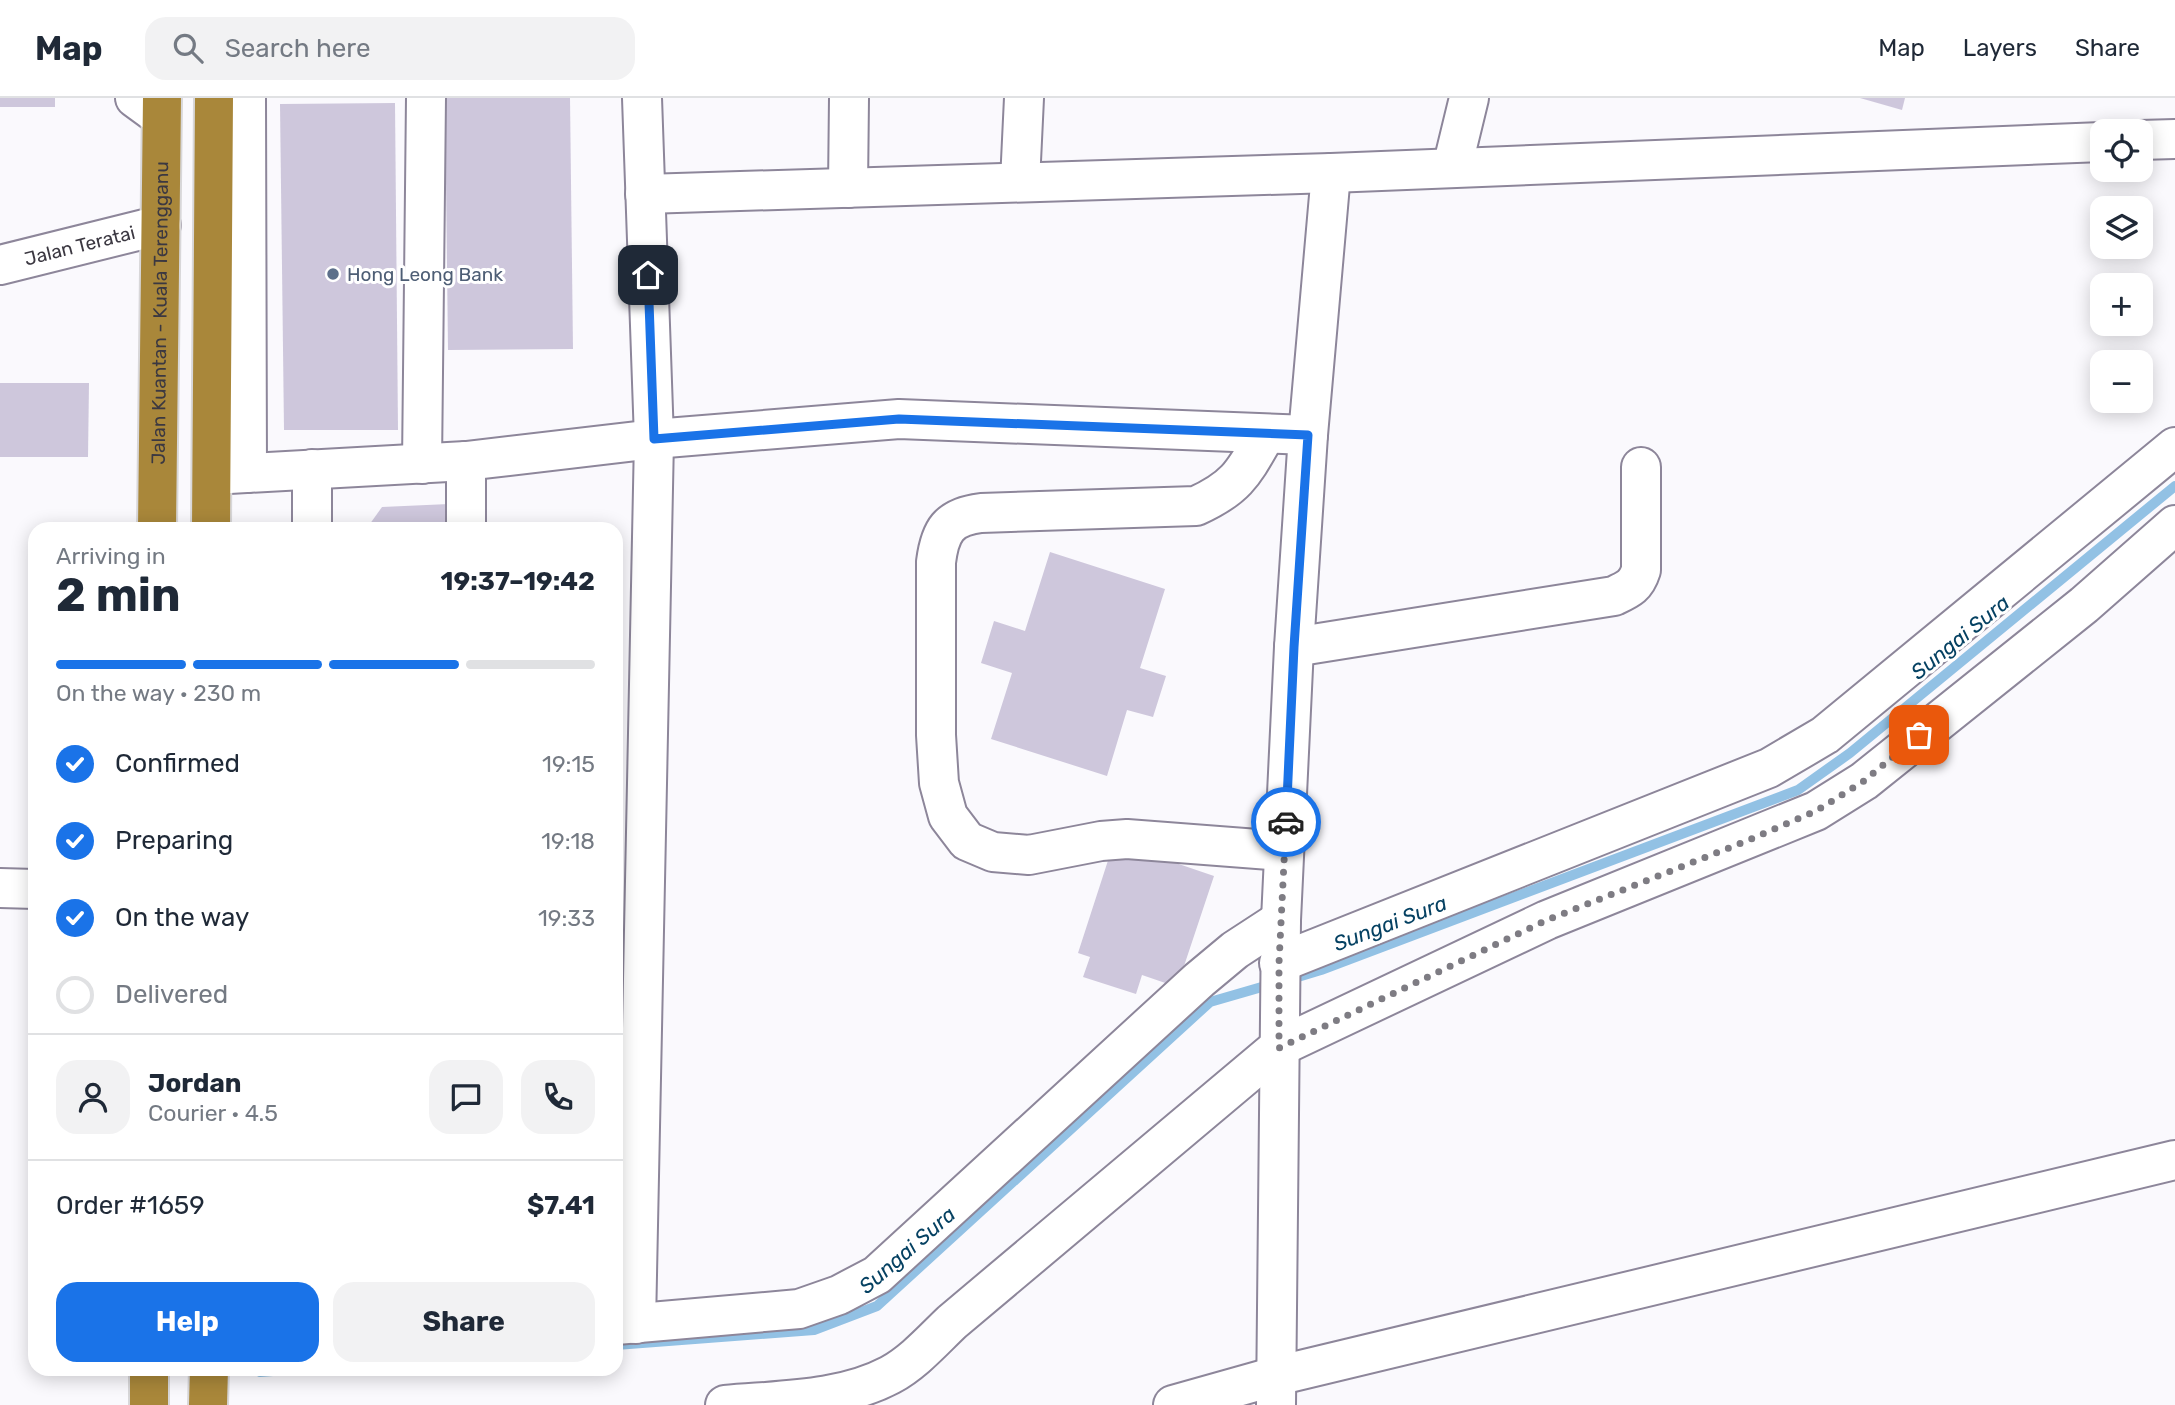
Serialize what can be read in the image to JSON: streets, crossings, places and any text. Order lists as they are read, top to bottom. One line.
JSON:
{"streets":{"highway":["Jalan Kuantan - Kuala Terengganu"],"street":["Jalan Teratai"]},"crossings":[["Jalan Teratai","Jalan Kuantan - Kuala Terengganu"]],"water":["Sungai Sura"],"places":["Hong Leong Bank"],"page":{"header":"Map","search":"Search here","nav":["Map","Layers","Share"],"map_buttons":["+","−"],"heading":["2 min","Arriving in","19:37–19:42"],"panel":["Jordan","Courier · 4.5","Order #1659","$7.41"],"bar":"On the way · 230 m","list":[["Confirmed","19:15"],["Preparing","19:18"],["On the way","19:33"],"Delivered"],"buttons":["Help","Share"]}}
